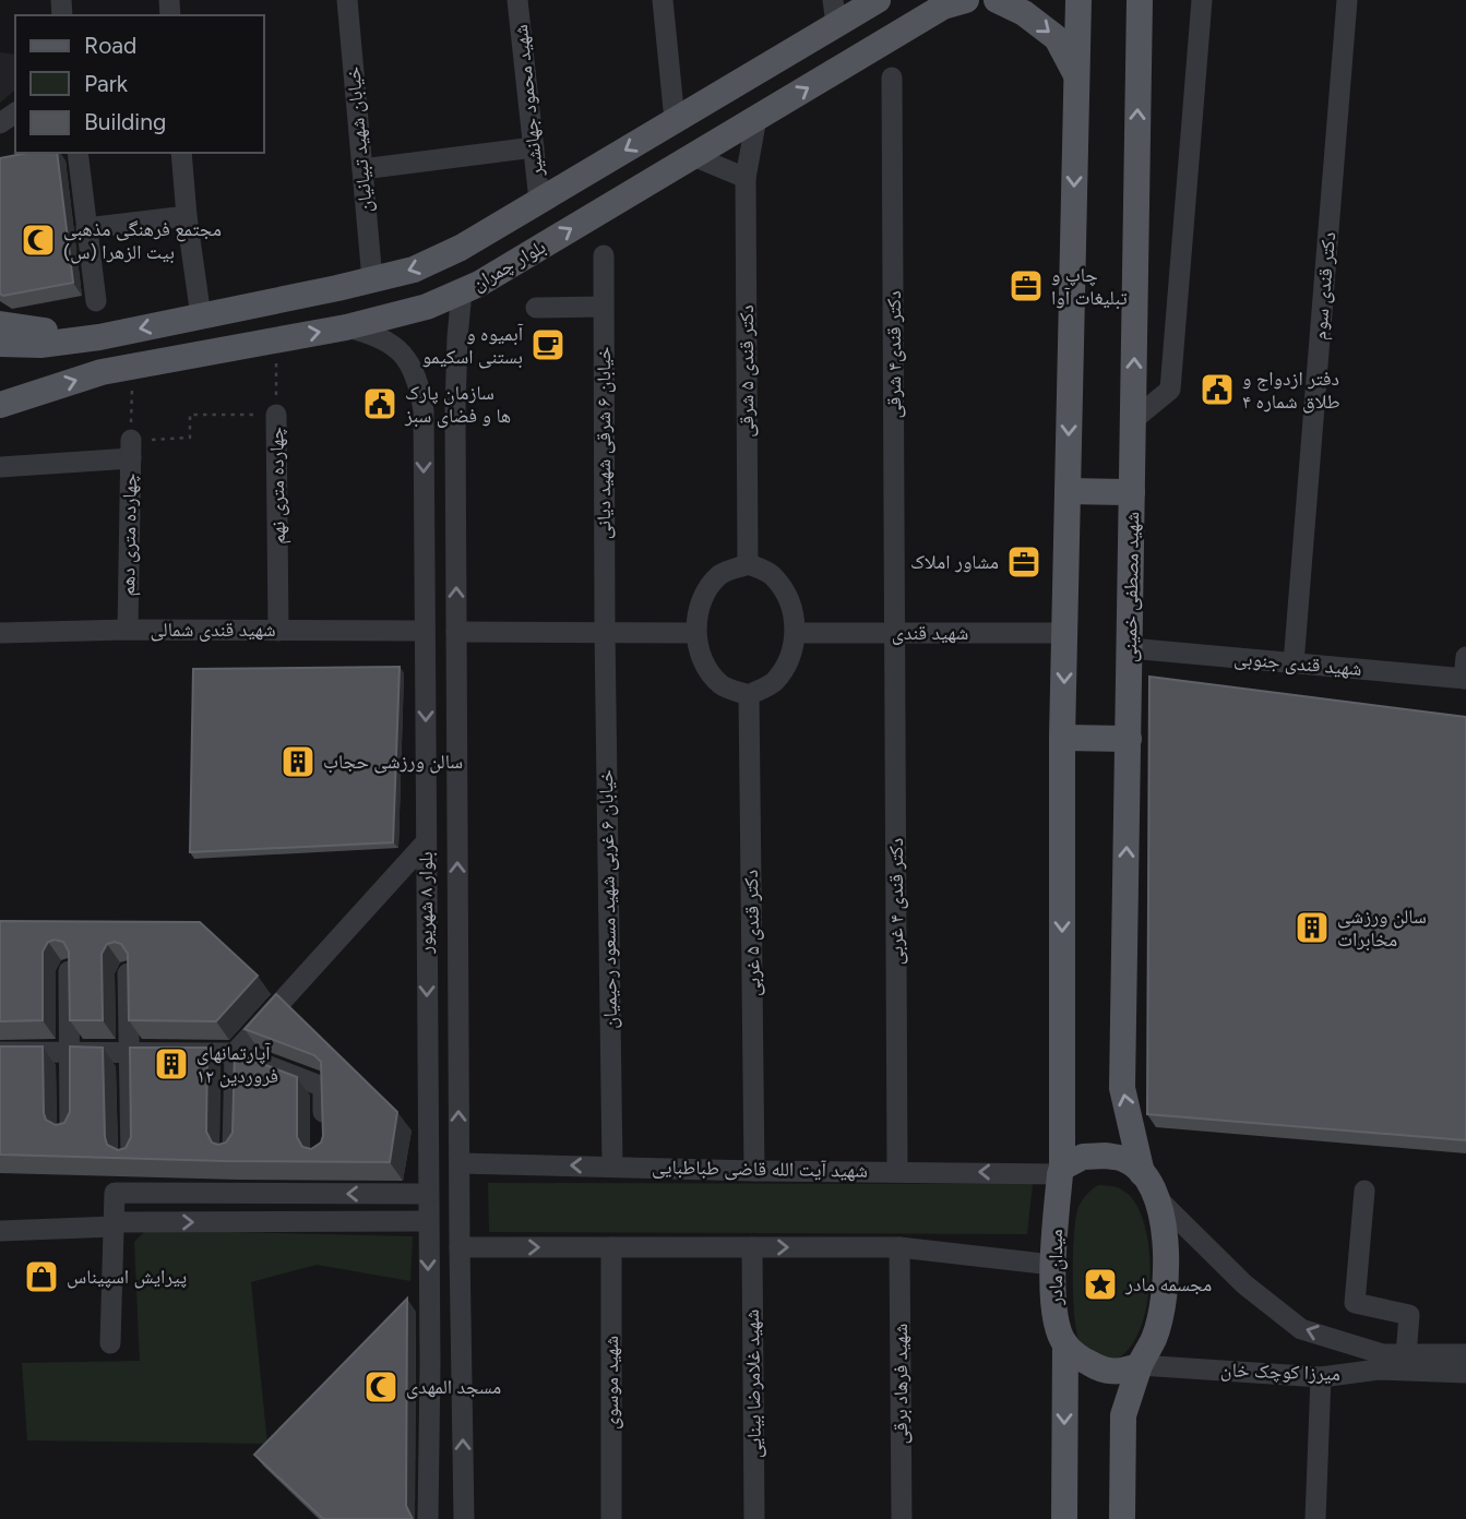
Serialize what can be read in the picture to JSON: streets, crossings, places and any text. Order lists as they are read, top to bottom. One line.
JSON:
{"streets":{"main road":["بلوار چمران","شهید مصطفی خمینی","میدان مادر"],"street":["شهید محمود جهانشیر","خیابان شهید تبیانیان","دکتر قندی سوم","دکتر قندی۴ شرقی","دکتر قندی ۵ شرقی","خیابان ۶ شرقی شهید دیانی","چهارده متری نهم","چهارده متری دهم","شهید قندی شمالی","شهید قندی","شهید قندی جنوبی","خیابان ۶ غربی شهید مسعود رحیمیان","دکتر قندی ۴ غربی","بلوار ۸ شهریور","دکتر قندی ۵ غربی","شهید آیت الله قاضی طباطبایی","میرزا کوچک خان","شهید موسوی","شهید غلامرضا بینایی","شهید فرهاد برقی"]},"crossings":[["شهید محمود جهانشیر","بلوار چمران"],["خیابان شهید تبیانیان","بلوار چمران"],["بلوار چمران","دکتر قندی ۵ شرقی"],["بلوار چمران","چهارده متری نهم"],["بلوار چمران","بلوار ۸ شهریور"],["دکتر قندی سوم","شهید قندی جنوبی"],["دکتر قندی۴ شرقی","شهید قندی"],["دکتر قندی۴ شرقی","دکتر قندی ۴ غربی"],["دکتر قندی ۵ شرقی","شهید قندی"],["دکتر قندی ۵ شرقی","دکتر قندی ۵ غربی"],["خیابان ۶ شرقی شهید دیانی","خیابان ۶ غربی شهید مسعود رحیمیان"],["چهارده متری نهم","شهید قندی شمالی"],["چهارده متری دهم","شهید قندی شمالی"],["شهید مصطفی خمینی","شهید قندی جنوبی"],["شهید قندی شمالی","بلوار ۸ شهریور"],["شهید قندی","دکتر قندی ۴ غربی"],["شهید قندی","دکتر قندی ۵ غربی"],["خیابان ۶ غربی شهید مسعود رحیمیان","شهید آیت الله قاضی طباطبایی"],["دکتر قندی ۴ غربی","شهید آیت الله قاضی طباطبایی"],["بلوار ۸ شهریور","شهید آیت الله قاضی طباطبایی"],["دکتر قندی ۵ غربی","شهید آیت الله قاضی طباطبایی"],["شهید آیت الله قاضی طباطبایی","میدان مادر"]],"one_way":["میرزا کوچک خان"],"places":{"mosque":["مجتمع فرهنگی مذهبی بیت الزهرا (س)","مسجد المهدی"],"office":["چاپ و تبلیغات آوا","مشاور املاک"],"cafe":["آبمیوه و بستنی اسکیمو"],"public building":["دفتر ازدواج و طلاق شماره ۴","سازمان پارک ها و فضای سبز"],"building":["سالن ورزشی حجاب","سالن ورزشی مخابرات","آپارتمانهای ۱۲ فروردین"],"shop":["پیرایش اسپیناس"],"place":["مجسمه مادر"]},"legend":["Road","Park","Building"]}
